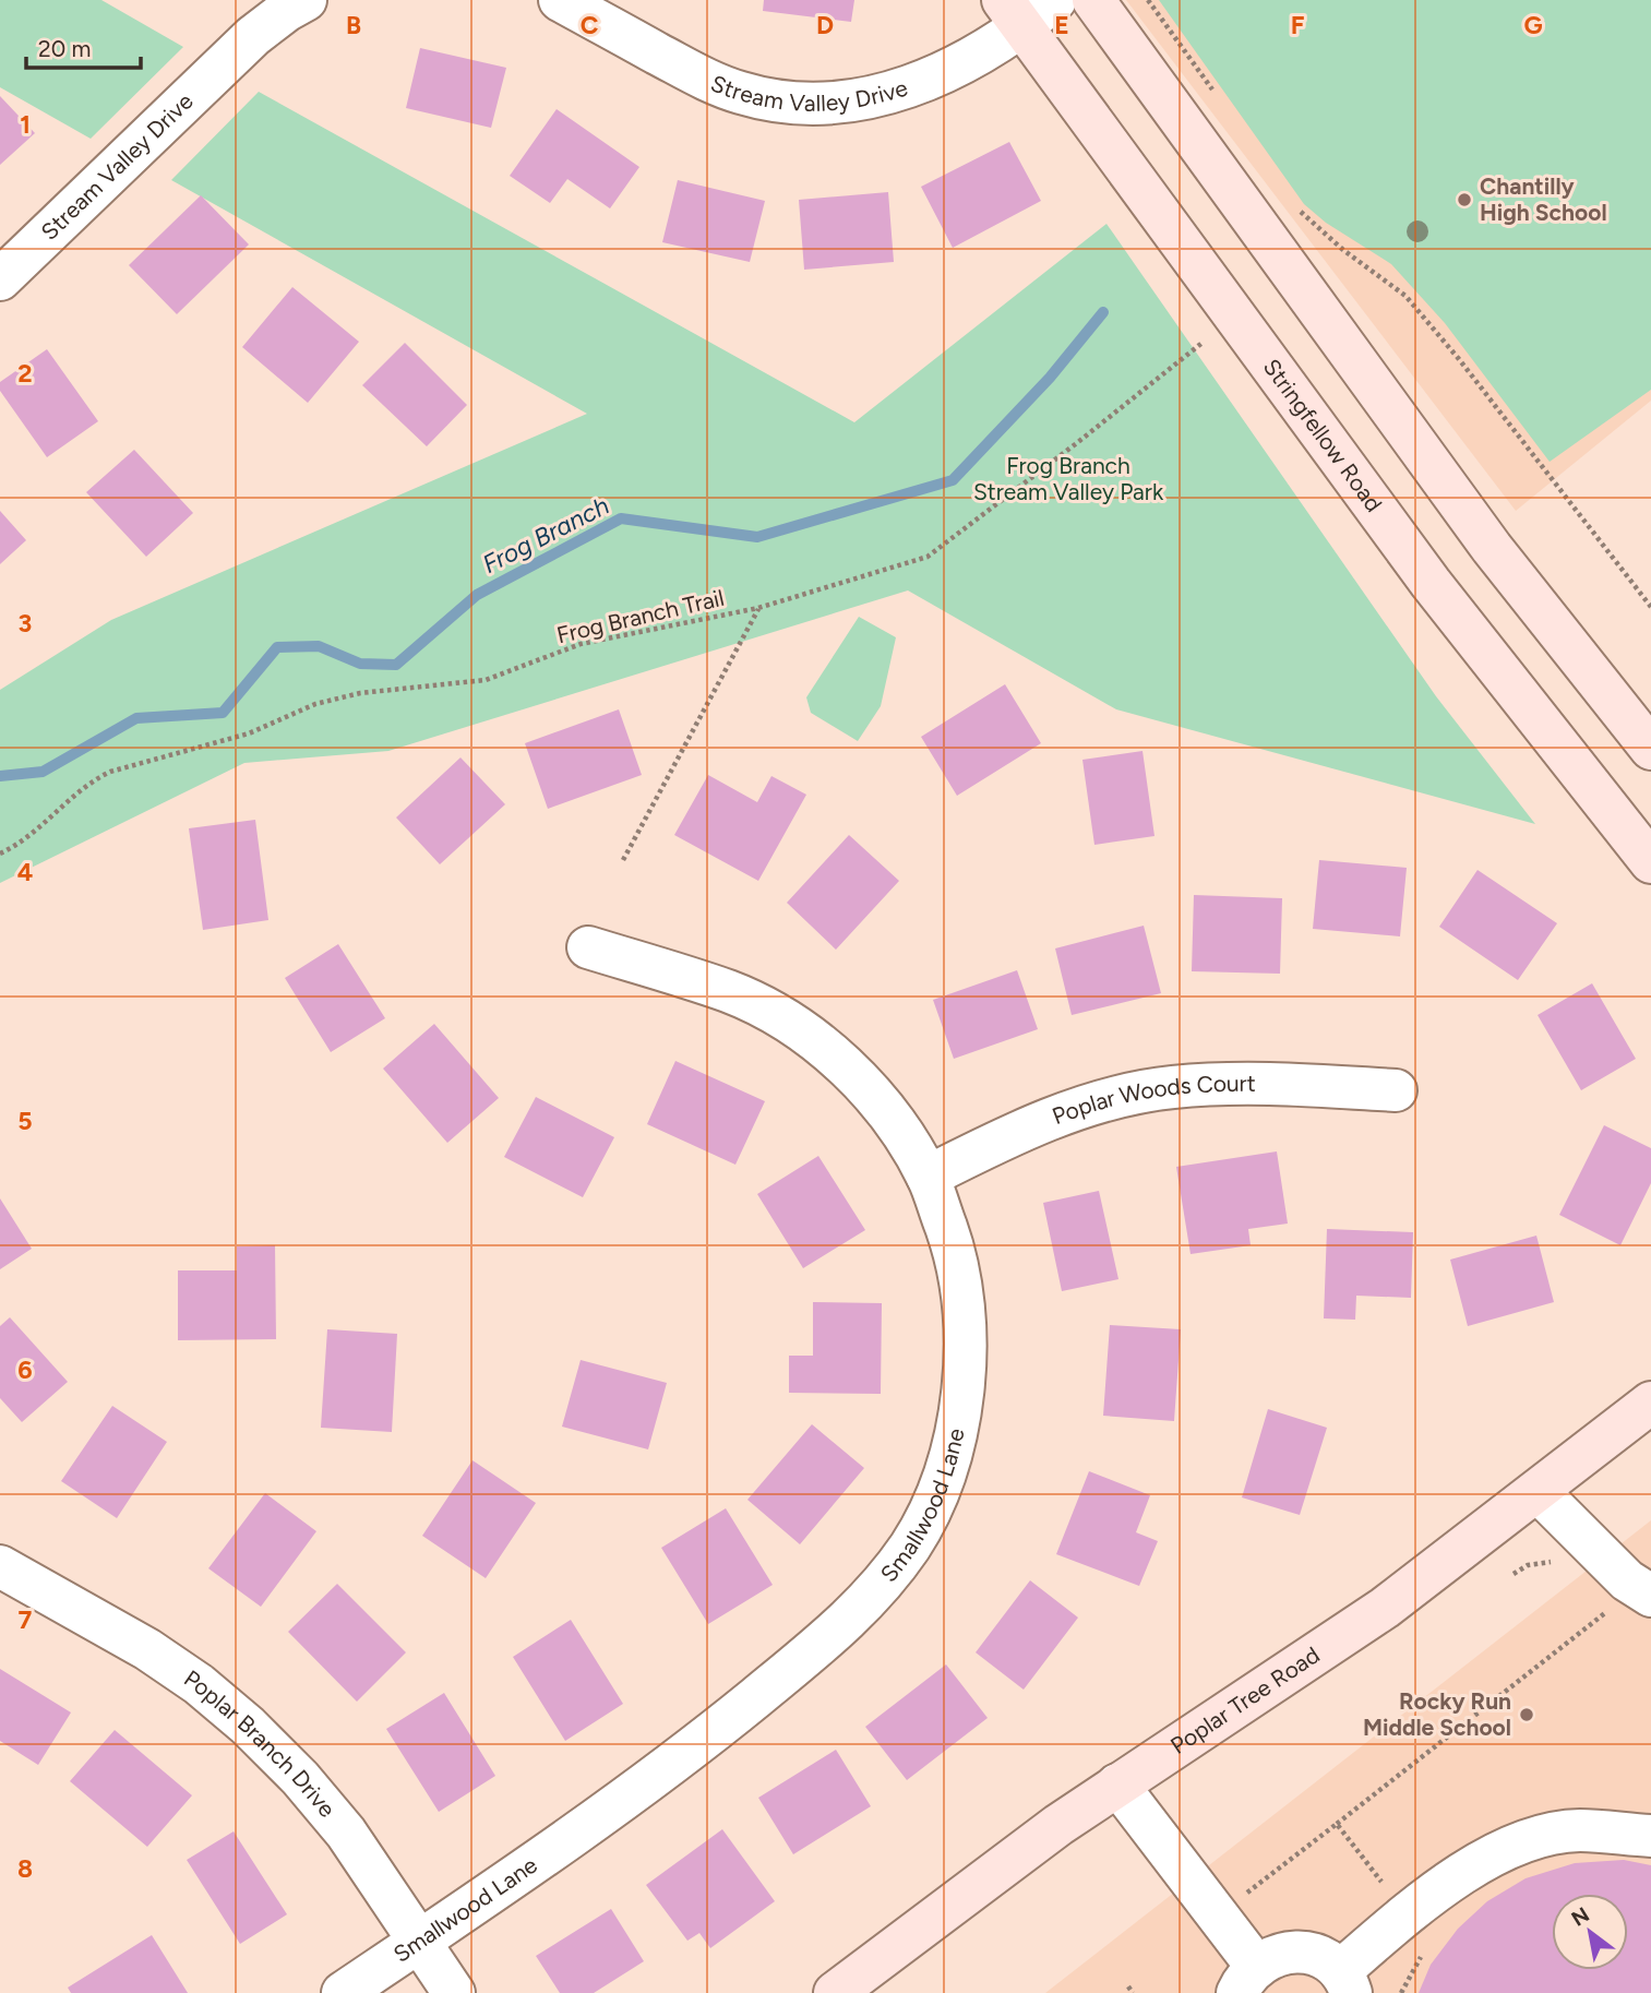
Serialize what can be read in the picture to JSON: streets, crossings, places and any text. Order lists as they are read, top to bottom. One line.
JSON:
{"streets":{"main road":["Stringfellow Road","Poplar Tree Road"],"street":["Stream Valley Drive","Poplar Woods Court","Smallwood Lane","Poplar Branch Drive"],"path":["Frog Branch Trail"]},"crossings":[["Stream Valley Drive","Stringfellow Road"],["Poplar Woods Court","Smallwood Lane"],["Smallwood Lane","Poplar Branch Drive"]],"water":["Frog Branch"],"parks":["Frog Branch Stream Valley Park"],"places":["Chantilly High School","Rocky Run Middle School"],"scale_bar":"20 m","north":"top left","grid":{"columns":["B","C","D","E","F","G"],"rows":["1","2","3","4","5","6","7","8"]}}
